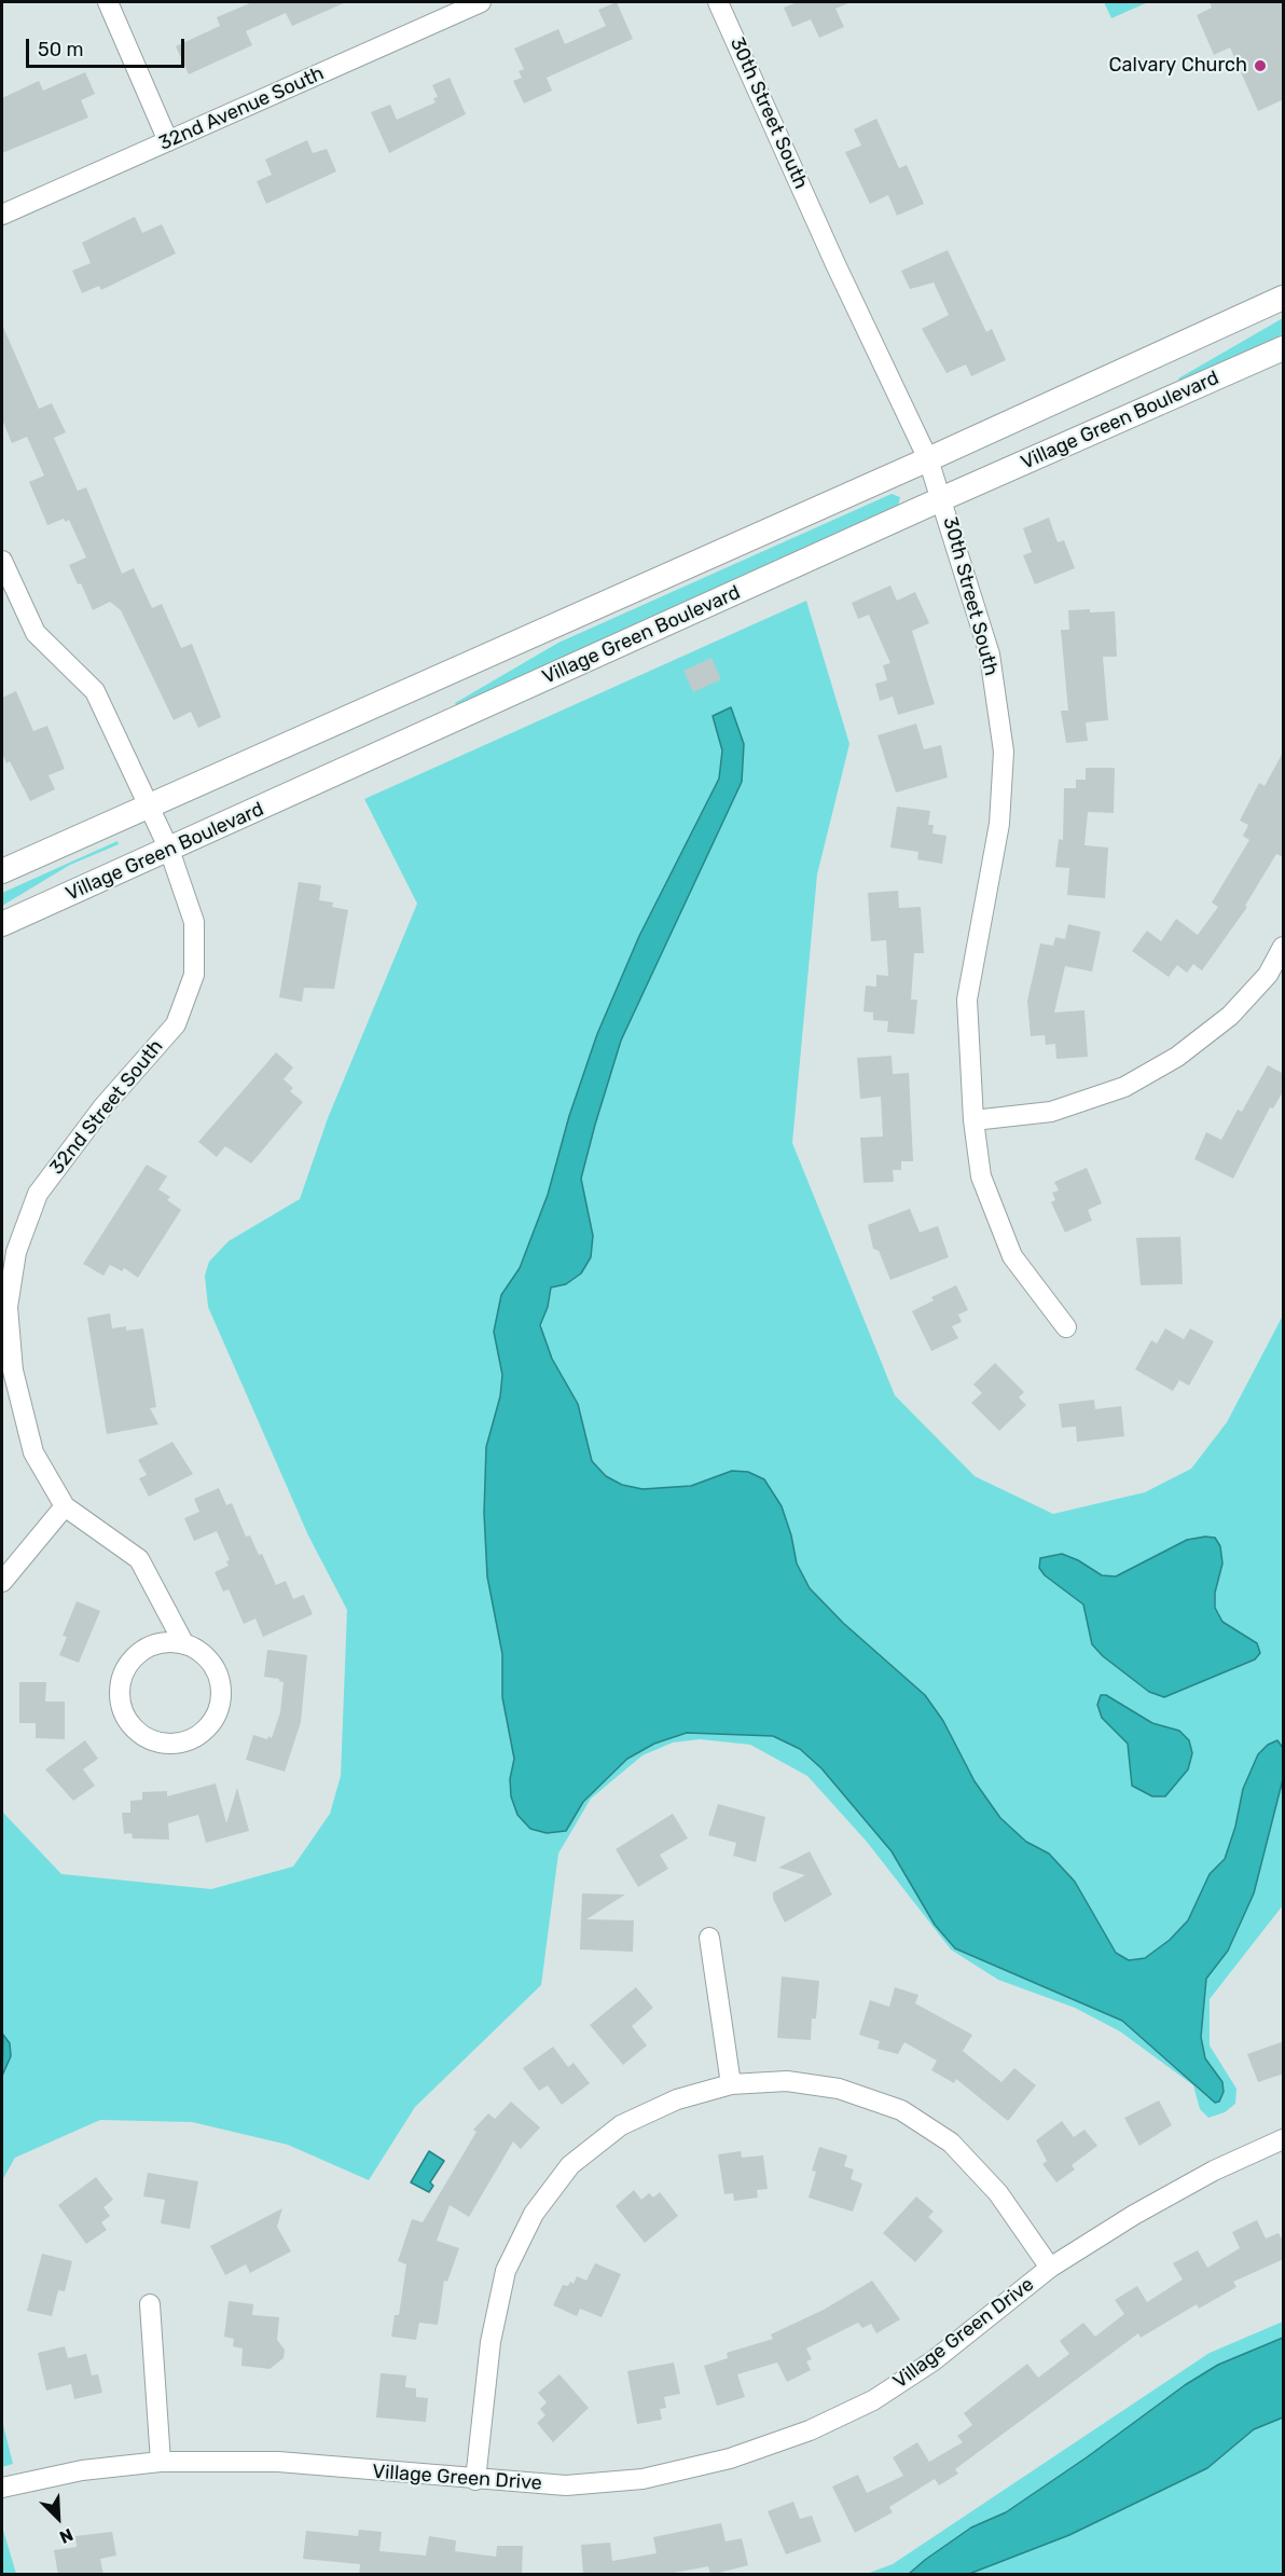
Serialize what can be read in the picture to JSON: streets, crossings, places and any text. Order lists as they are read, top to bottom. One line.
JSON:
{"streets":{"street":["32nd Avenue South","30th Street South","Village Green Boulevard","32nd Street South","Village Green Drive"]},"crossings":[["30th Street South","Village Green Boulevard"],["Village Green Boulevard","32nd Street South"]],"places":["Calvary Church"],"scale_bar":"50 m","north":"bottom right"}
